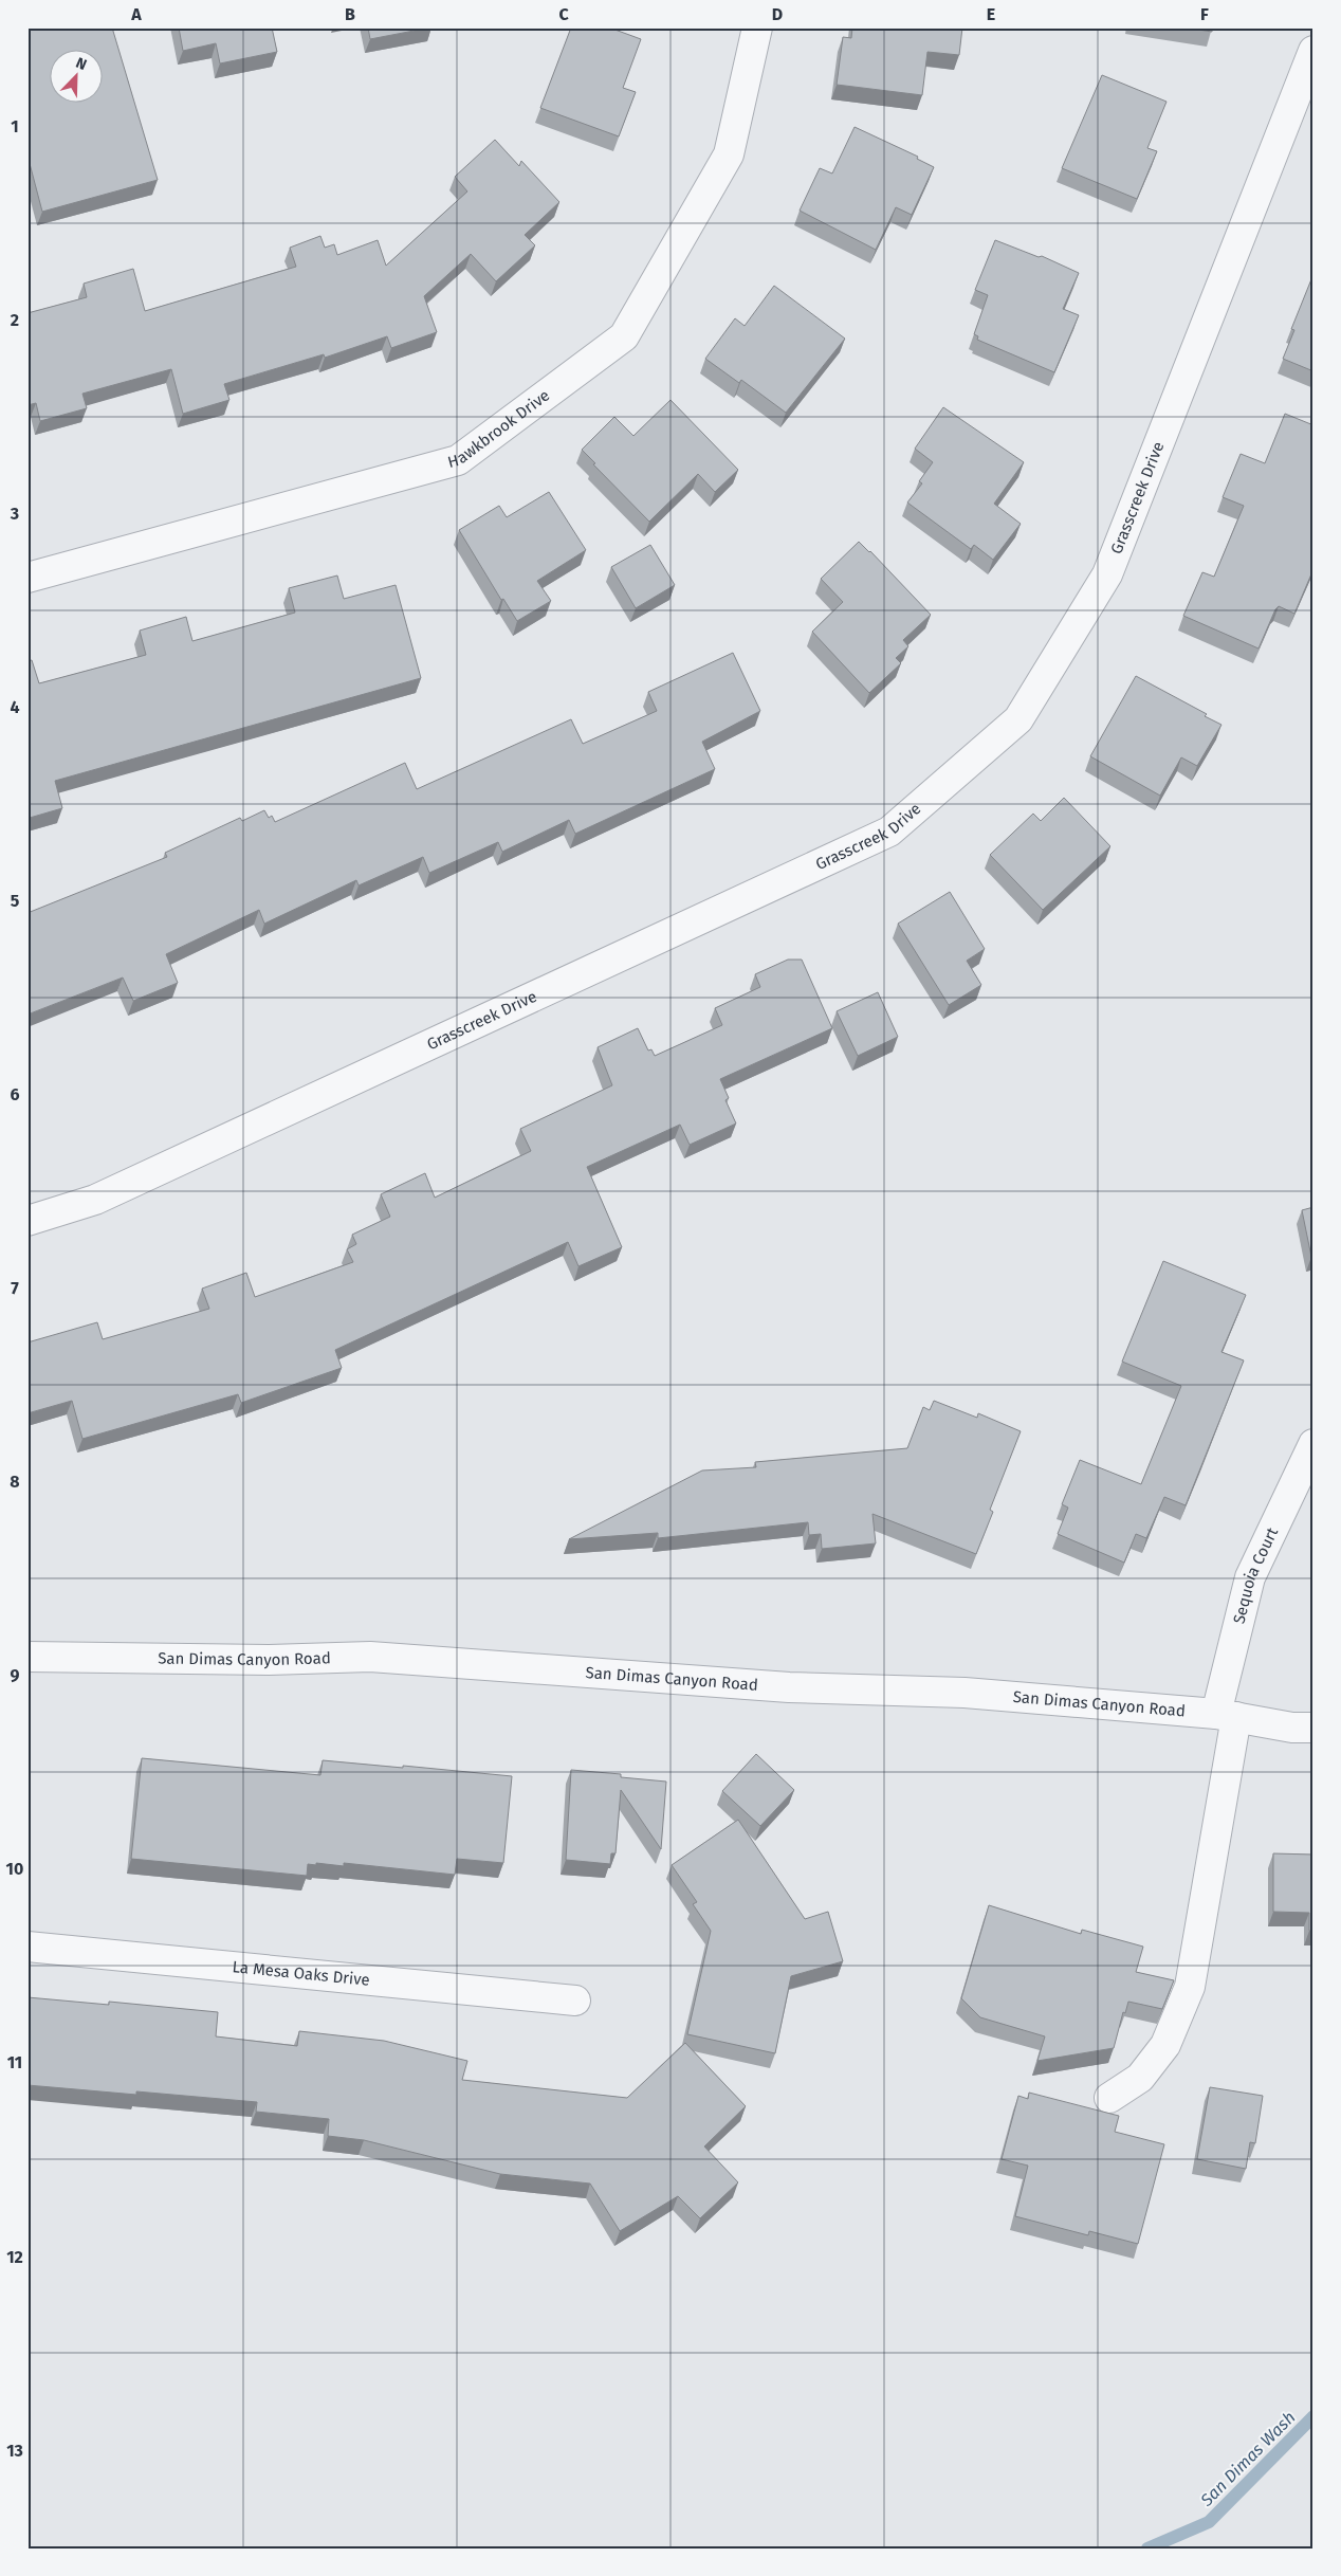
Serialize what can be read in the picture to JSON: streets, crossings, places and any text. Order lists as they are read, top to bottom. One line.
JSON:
{"streets":{"street":["Hawkbrook Drive","Grasscreek Drive","Sequoia Court","San Dimas Canyon Road","La Mesa Oaks Drive"]},"crossings":[["Sequoia Court","San Dimas Canyon Road"]],"water":["San Dimas Wash"],"north":"top right","grid":{"columns":["A","B","C","D","E","F"],"rows":["1","2","3","4","5","6","7","8","9","10","11","12","13"]}}
